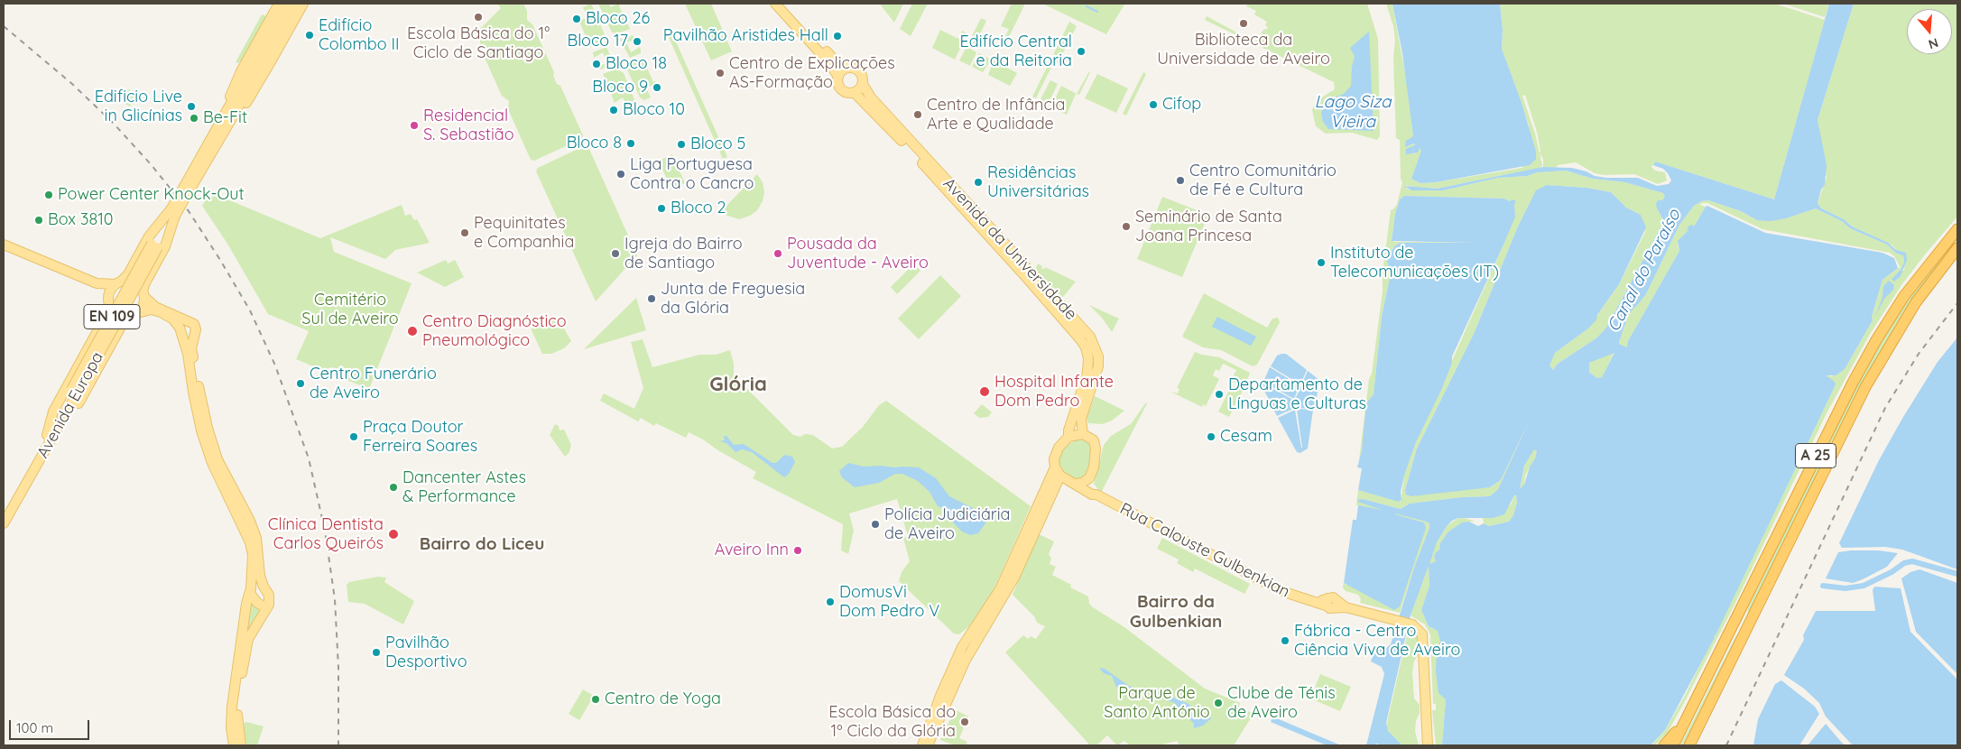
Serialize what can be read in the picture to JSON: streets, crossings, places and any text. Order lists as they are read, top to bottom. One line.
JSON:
{"streets":{"highway":["A 25"],"main road":["Avenida da Universidade","EN 109","Avenida Europa","Rua Calouste Gulbenkian"]},"crossings":[["Avenida da Universidade","Rua Calouste Gulbenkian"]],"districts":["Glória","Bairro do Liceu","Bairro da Gulbenkian"],"water":["Lago Siza Vieira","Canal do Paraíso"],"parks":["Cemitério Sul de Aveiro","Parque de Santo António"],"places":["Escola Básica do 1° Ciclo de Santiago","Bloco 26","Biblioteca da Universidade de Aveiro","Edifício Colombo II","Pavilhão Aristides Hall","Bloco 17","Edifício Central e da Reitoria","Bloco 18","Centro de Explicações AS-Formação","Bloco 9","Cifop","Edificio Live in Glicínias","Bloco 10","Centro de Infância Arte e Qualidade","Be-Fit","Residencial S. Sebastião","Bloco 8","Bloco 5","Liga Portuguesa Contra o Cancro","Centro Comunitário de Fé e Cultura","Residências Universitárias","Power Center Knock-Out","Bloco 2","Box 3810","Seminário de Santa Joana Princesa","Pequinitates e Companhia","Igreja do Bairro de Santiago","Pousada da Juventude - Aveiro","Instituto de Telecomunicações (IT)","Junta de Freguesia da Glória","Centro Diagnóstico Pneumológico","Centro Funerário de Aveiro","Hospital Infante Dom Pedro","Departamento de Línguas e Culturas","Praça Doutor Ferreira Soares","Cesam","Dancenter Astes & Performance","Polícia Judiciária de Aveiro","Clínica Dentista Carlos Queirós","Aveiro Inn","DomusVi Dom Pedro V","Fábrica - Centro Ciência Viva de Aveiro","Pavilhão Desportivo","Centro de Yoga","Clube de Ténis de Aveiro","Escola Básica do 1º Ciclo da Glória"],"scale_bar":"100 m","north":"bottom"}
